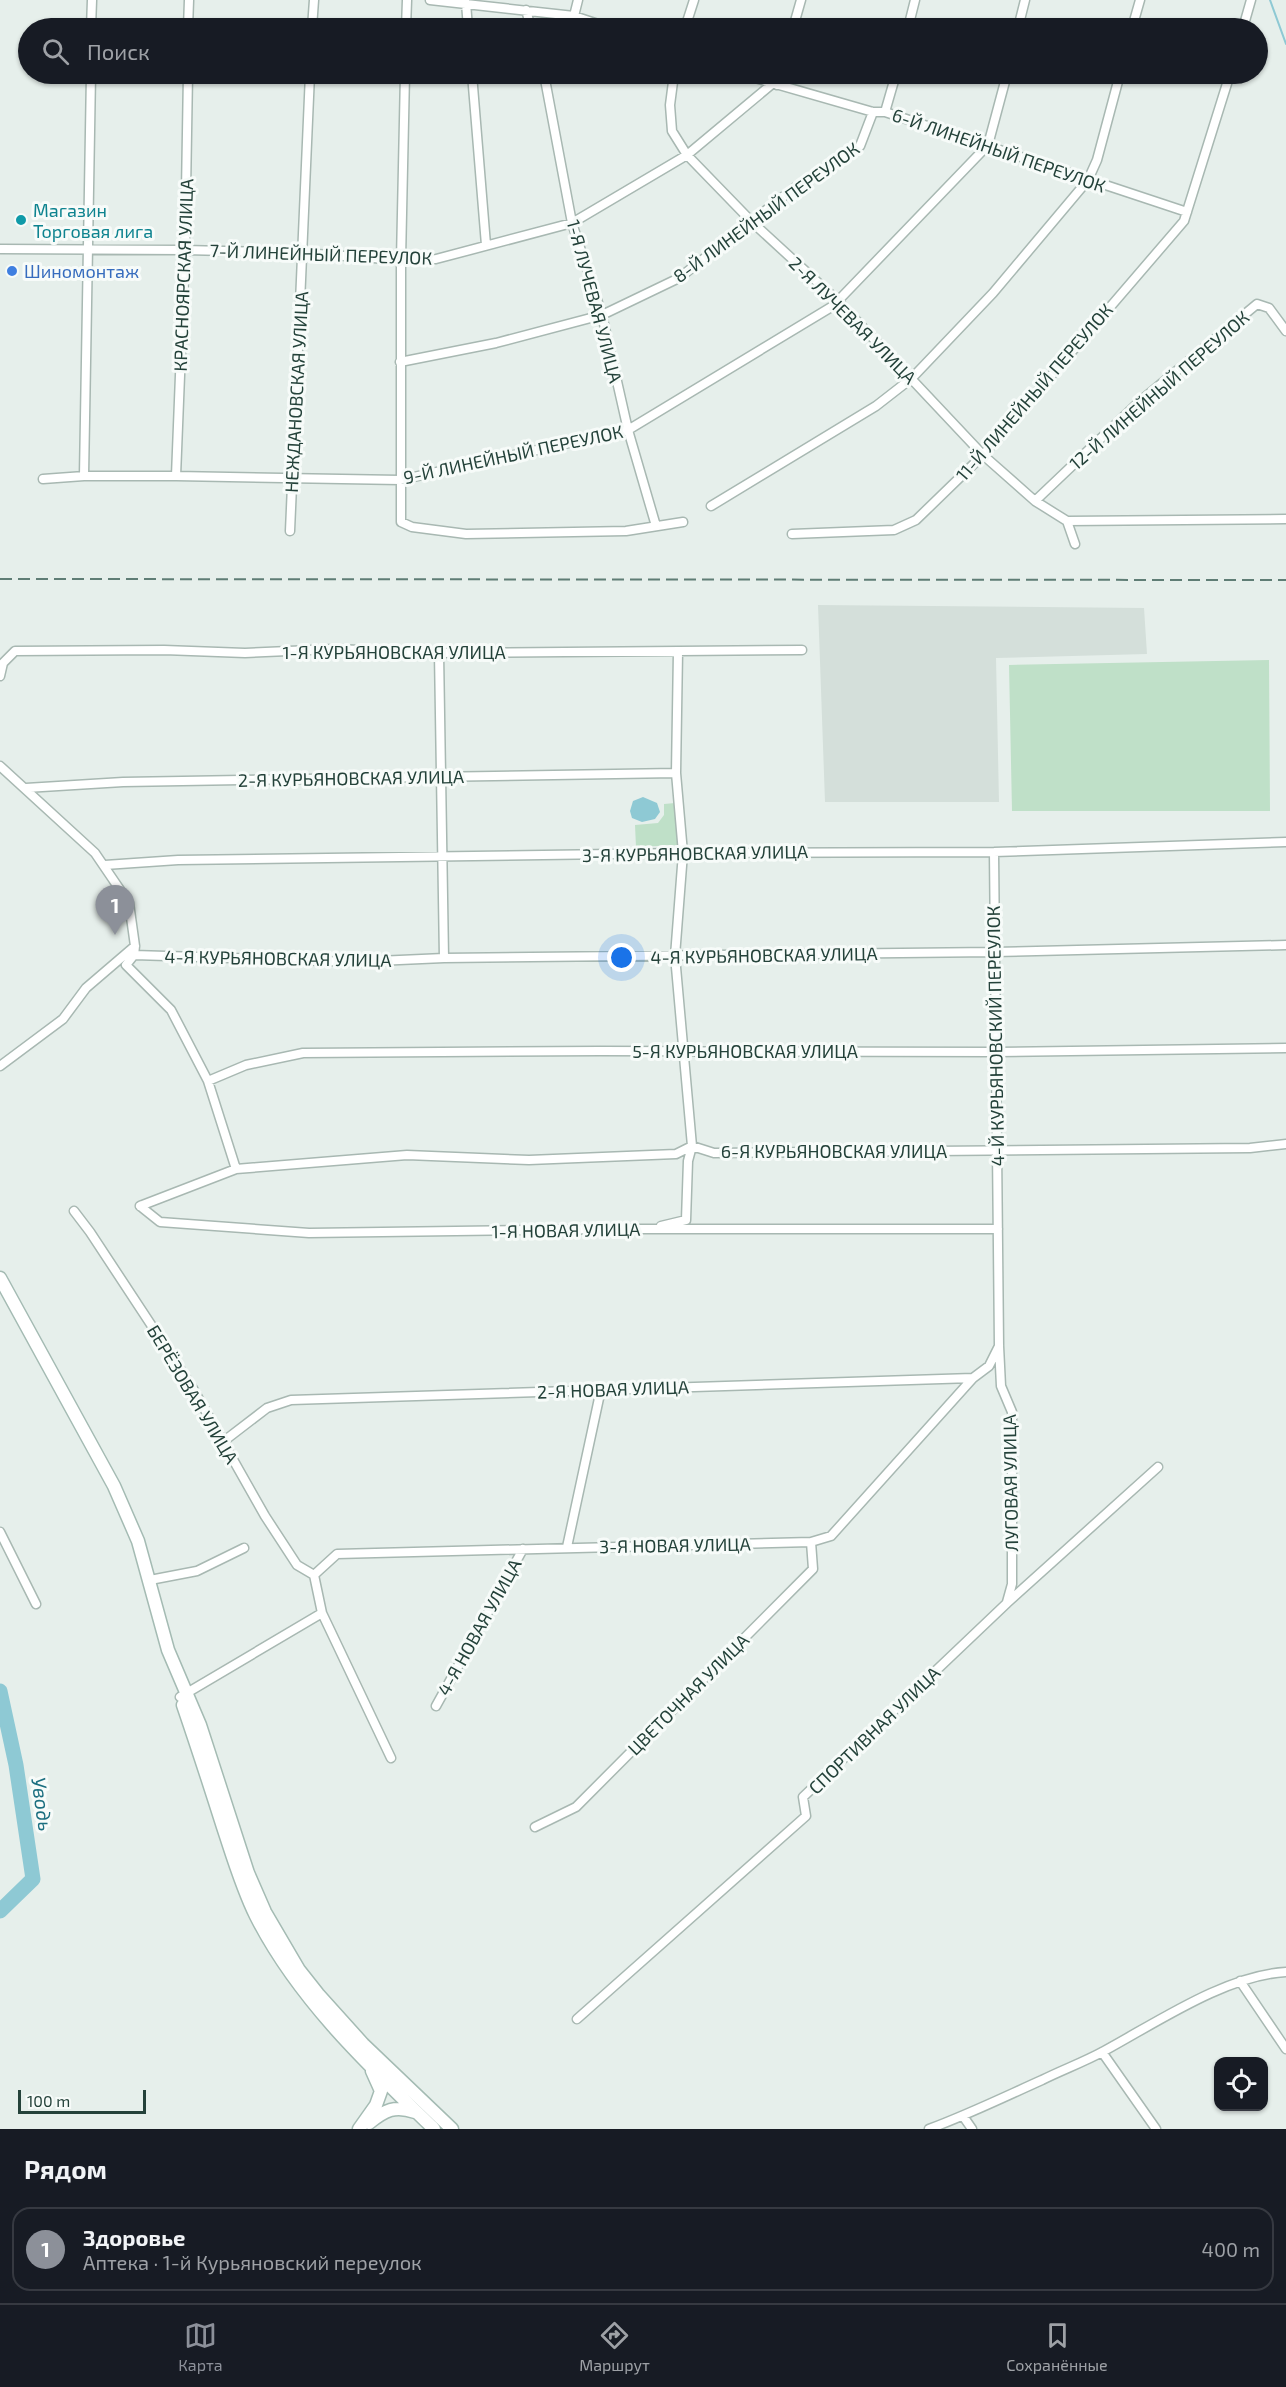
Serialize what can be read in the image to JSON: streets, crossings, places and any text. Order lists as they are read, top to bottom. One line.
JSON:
{"streets":{"street":["6-Й ЛИНЕЙНЫЙ ПЕРЕУЛОК","8-Й ЛИНЕЙНЫЙ ПЕРЕУЛОК","7-Й ЛИНЕЙНЫЙ ПЕРЕУЛОК","КРАСНОЯРСКАЯ УЛИЦА","1-Я ЛУЧЕВАЯ УЛИЦА","2-Я ЛУЧЕВАЯ УЛИЦА","12-Й ЛИНЕЙНЫЙ ПЕРЕУЛОК","НЕЖДАНОВСКАЯ УЛИЦА","11-Й ЛИНЕЙНЫЙ ПЕРЕУЛОК","9-Й ЛИНЕЙНЫЙ ПЕРЕУЛОК","1-Я КУРЬЯНОВСКАЯ УЛИЦА","2-Я КУРЬЯНОВСКАЯ УЛИЦА","3-Я КУРЬЯНОВСКАЯ УЛИЦА","4-Я КУРЬЯНОВСКАЯ УЛИЦА","4-Й КУРЬЯНОВСКИЙ ПЕРЕУЛОК","5-Я КУРЬЯНОВСКАЯ УЛИЦА","6-Я КУРЬЯНОВСКАЯ УЛИЦА","1-Я НОВАЯ УЛИЦА","2-Я НОВАЯ УЛИЦА","БЕРЁЗОВАЯ УЛИЦА","ЛУГОВАЯ УЛИЦА","3-Я НОВАЯ УЛИЦА","4-Я НОВАЯ УЛИЦА","ЦВЕТОЧНАЯ УЛИЦА","СПОРТИВНАЯ УЛИЦА"]},"crossings":[["6-Й ЛИНЕЙНЫЙ ПЕРЕУЛОК","8-Й ЛИНЕЙНЫЙ ПЕРЕУЛОК"],["6-Й ЛИНЕЙНЫЙ ПЕРЕУЛОК","7-Й ЛИНЕЙНЫЙ ПЕРЕУЛОК"],["6-Й ЛИНЕЙНЫЙ ПЕРЕУЛОК","11-Й ЛИНЕЙНЫЙ ПЕРЕУЛОК"],["6-Й ЛИНЕЙНЫЙ ПЕРЕУЛОК","9-Й ЛИНЕЙНЫЙ ПЕРЕУЛОК"],["8-Й ЛИНЕЙНЫЙ ПЕРЕУЛОК","1-Я ЛУЧЕВАЯ УЛИЦА"],["8-Й ЛИНЕЙНЫЙ ПЕРЕУЛОК","2-Я ЛУЧЕВАЯ УЛИЦА"],["7-Й ЛИНЕЙНЫЙ ПЕРЕУЛОК","КРАСНОЯРСКАЯ УЛИЦА"],["7-Й ЛИНЕЙНЫЙ ПЕРЕУЛОК","1-Я ЛУЧЕВАЯ УЛИЦА"],["7-Й ЛИНЕЙНЫЙ ПЕРЕУЛОК","2-Я ЛУЧЕВАЯ УЛИЦА"],["7-Й ЛИНЕЙНЫЙ ПЕРЕУЛОК","НЕЖДАНОВСКАЯ УЛИЦА"],["КРАСНОЯРСКАЯ УЛИЦА","9-Й ЛИНЕЙНЫЙ ПЕРЕУЛОК"],["1-Я ЛУЧЕВАЯ УЛИЦА","9-Й ЛИНЕЙНЫЙ ПЕРЕУЛОК"],["2-Я ЛУЧЕВАЯ УЛИЦА","12-Й ЛИНЕЙНЫЙ ПЕРЕУЛОК"],["2-Я ЛУЧЕВАЯ УЛИЦА","11-Й ЛИНЕЙНЫЙ ПЕРЕУЛОК"],["2-Я ЛУЧЕВАЯ УЛИЦА","9-Й ЛИНЕЙНЫЙ ПЕРЕУЛОК"],["НЕЖДАНОВСКАЯ УЛИЦА","9-Й ЛИНЕЙНЫЙ ПЕРЕУЛОК"],["3-Я КУРЬЯНОВСКАЯ УЛИЦА","4-Й КУРЬЯНОВСКИЙ ПЕРЕУЛОК"],["4-Я КУРЬЯНОВСКАЯ УЛИЦА","4-Й КУРЬЯНОВСКИЙ ПЕРЕУЛОК"],["4-Й КУРЬЯНОВСКИЙ ПЕРЕУЛОК","5-Я КУРЬЯНОВСКАЯ УЛИЦА"],["4-Й КУРЬЯНОВСКИЙ ПЕРЕУЛОК","6-Я КУРЬЯНОВСКАЯ УЛИЦА"],["4-Й КУРЬЯНОВСКИЙ ПЕРЕУЛОК","1-Я НОВАЯ УЛИЦА"],["4-Й КУРЬЯНОВСКИЙ ПЕРЕУЛОК","ЛУГОВАЯ УЛИЦА"],["1-Я НОВАЯ УЛИЦА","ЛУГОВАЯ УЛИЦА"],["2-Я НОВАЯ УЛИЦА","БЕРЁЗОВАЯ УЛИЦА"],["2-Я НОВАЯ УЛИЦА","3-Я НОВАЯ УЛИЦА"],["БЕРЁЗОВАЯ УЛИЦА","3-Я НОВАЯ УЛИЦА"],["ЛУГОВАЯ УЛИЦА","СПОРТИВНАЯ УЛИЦА"],["3-Я НОВАЯ УЛИЦА","4-Я НОВАЯ УЛИЦА"],["3-Я НОВАЯ УЛИЦА","ЦВЕТОЧНАЯ УЛИЦА"]],"water":["Уводь"],"places":["Магазин Торговая лига","Шиномонтаж"],"scale_bar":"100 m","page":{"search":"Поиск","pins":"1","scale":"100 m","heading":"Рядом","list":[{"mark":"1","name":"Здоровье","note":"Аптека · 1-й Курьяновский переулок","value":"400 m"}],"nav":["Карта","Маршрут","Сохранённые"]}}
